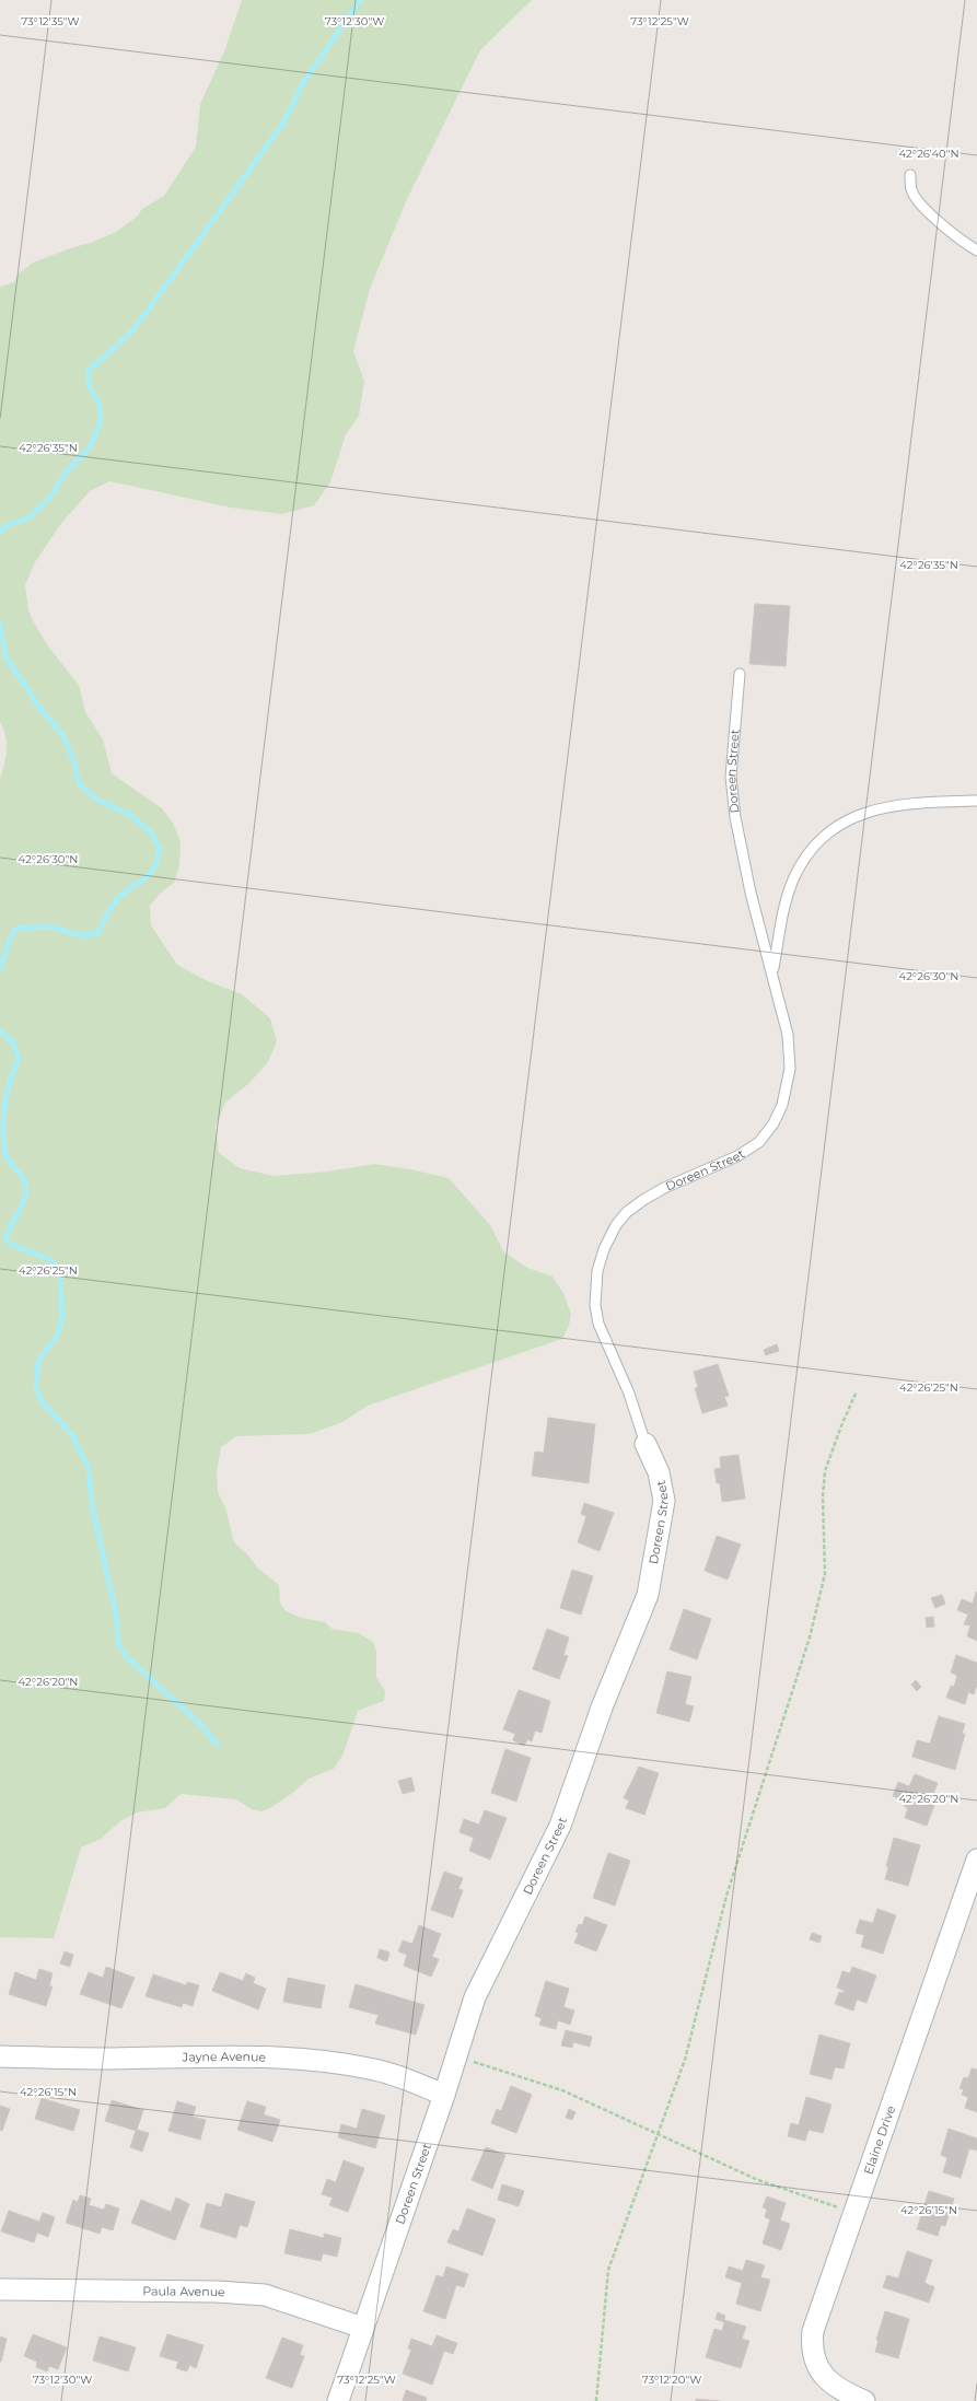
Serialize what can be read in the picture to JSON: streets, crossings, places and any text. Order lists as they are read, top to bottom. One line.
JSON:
{"streets":{"street":["Doreen Street","Jayne Avenue","Elaine Drive","Paula Avenue"]},"crossings":[["Doreen Street","Jayne Avenue"],["Doreen Street","Paula Avenue"]],"coordinates":["73°12'35\"W","73°12'30\"W","73°12'25\"W","42°26'40\"N","42°26'35\"N","42°26'30\"N","42°26'25\"N","42°26'20\"N","42°26'15\"N","73°12'20\"W"]}
